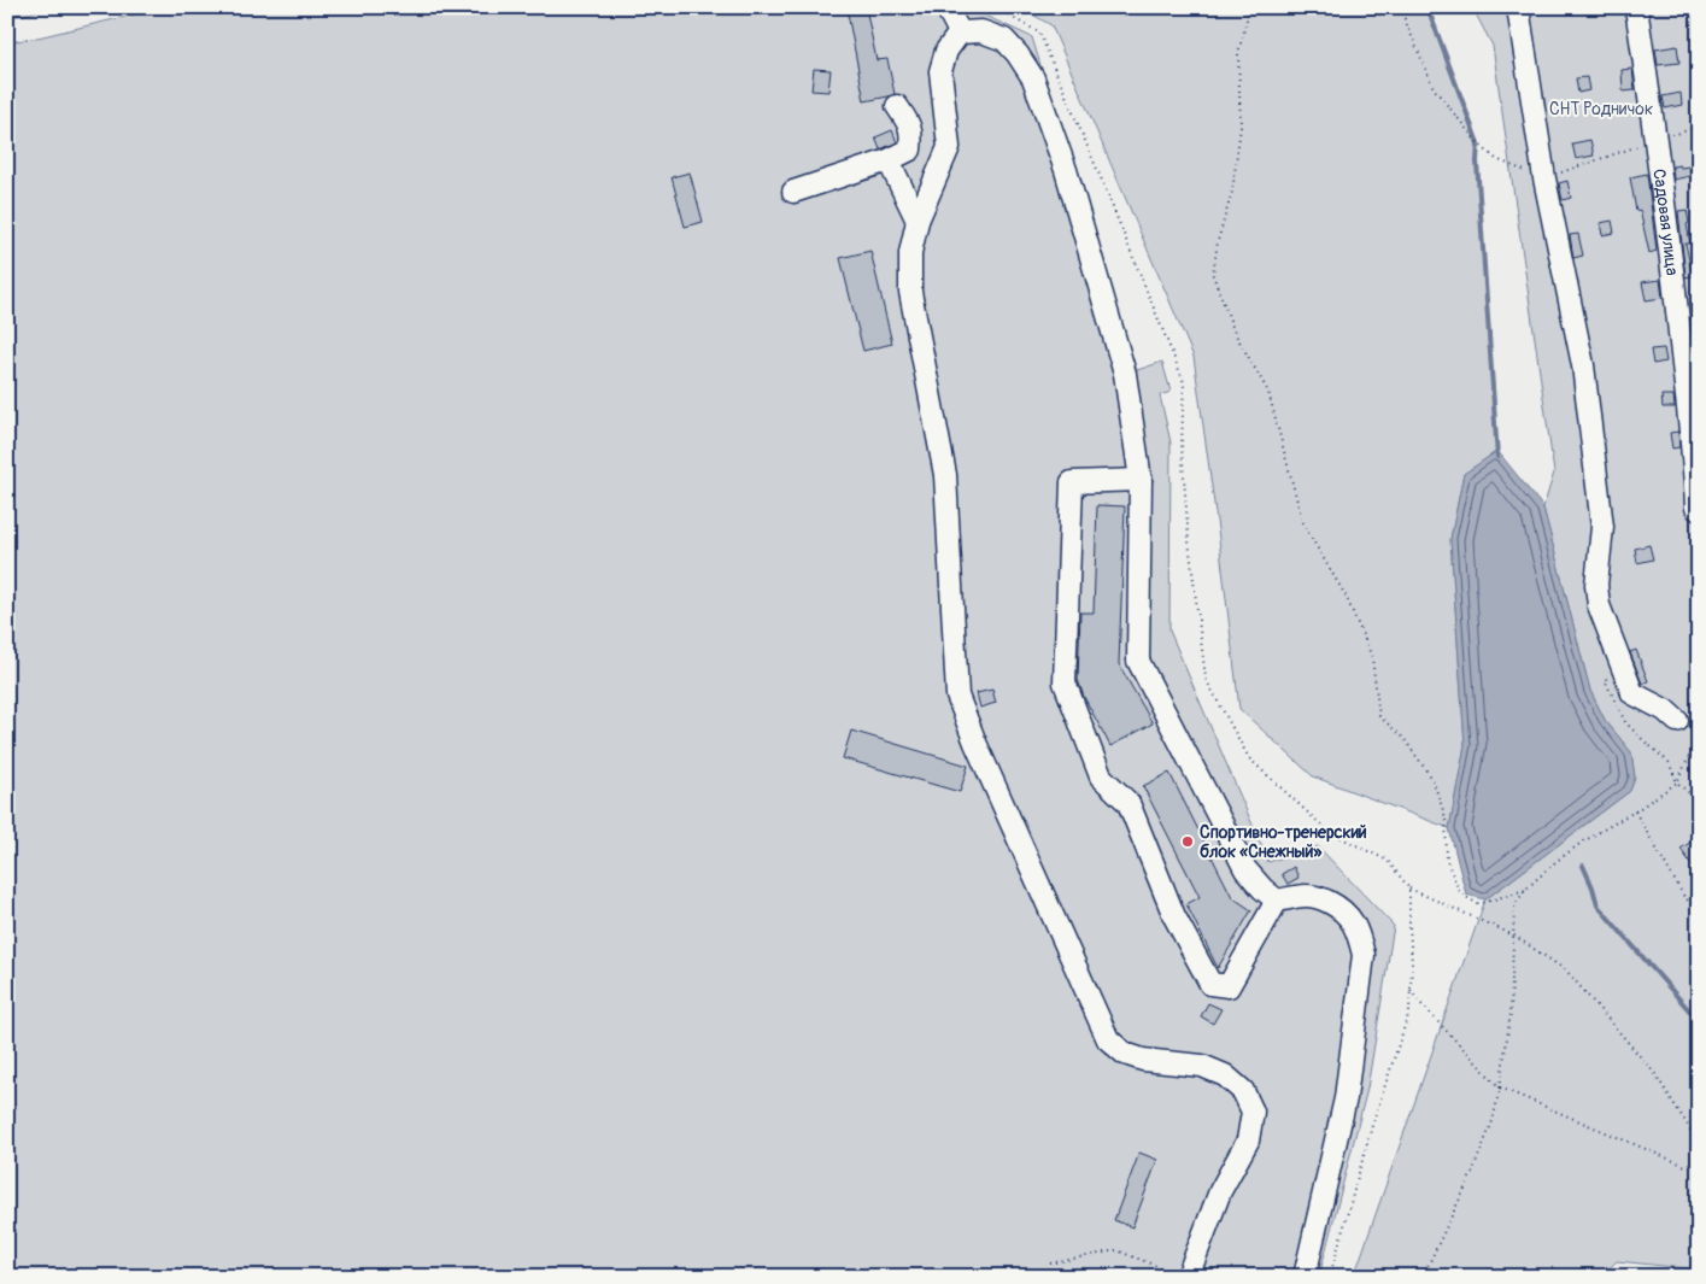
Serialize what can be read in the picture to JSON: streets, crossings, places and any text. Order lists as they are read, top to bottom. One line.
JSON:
{"streets":{"street":["Садовая улица"]},"parks":["СНТ Родничок"],"places":["Спортивно-тренерский блок «Снежный»"]}
